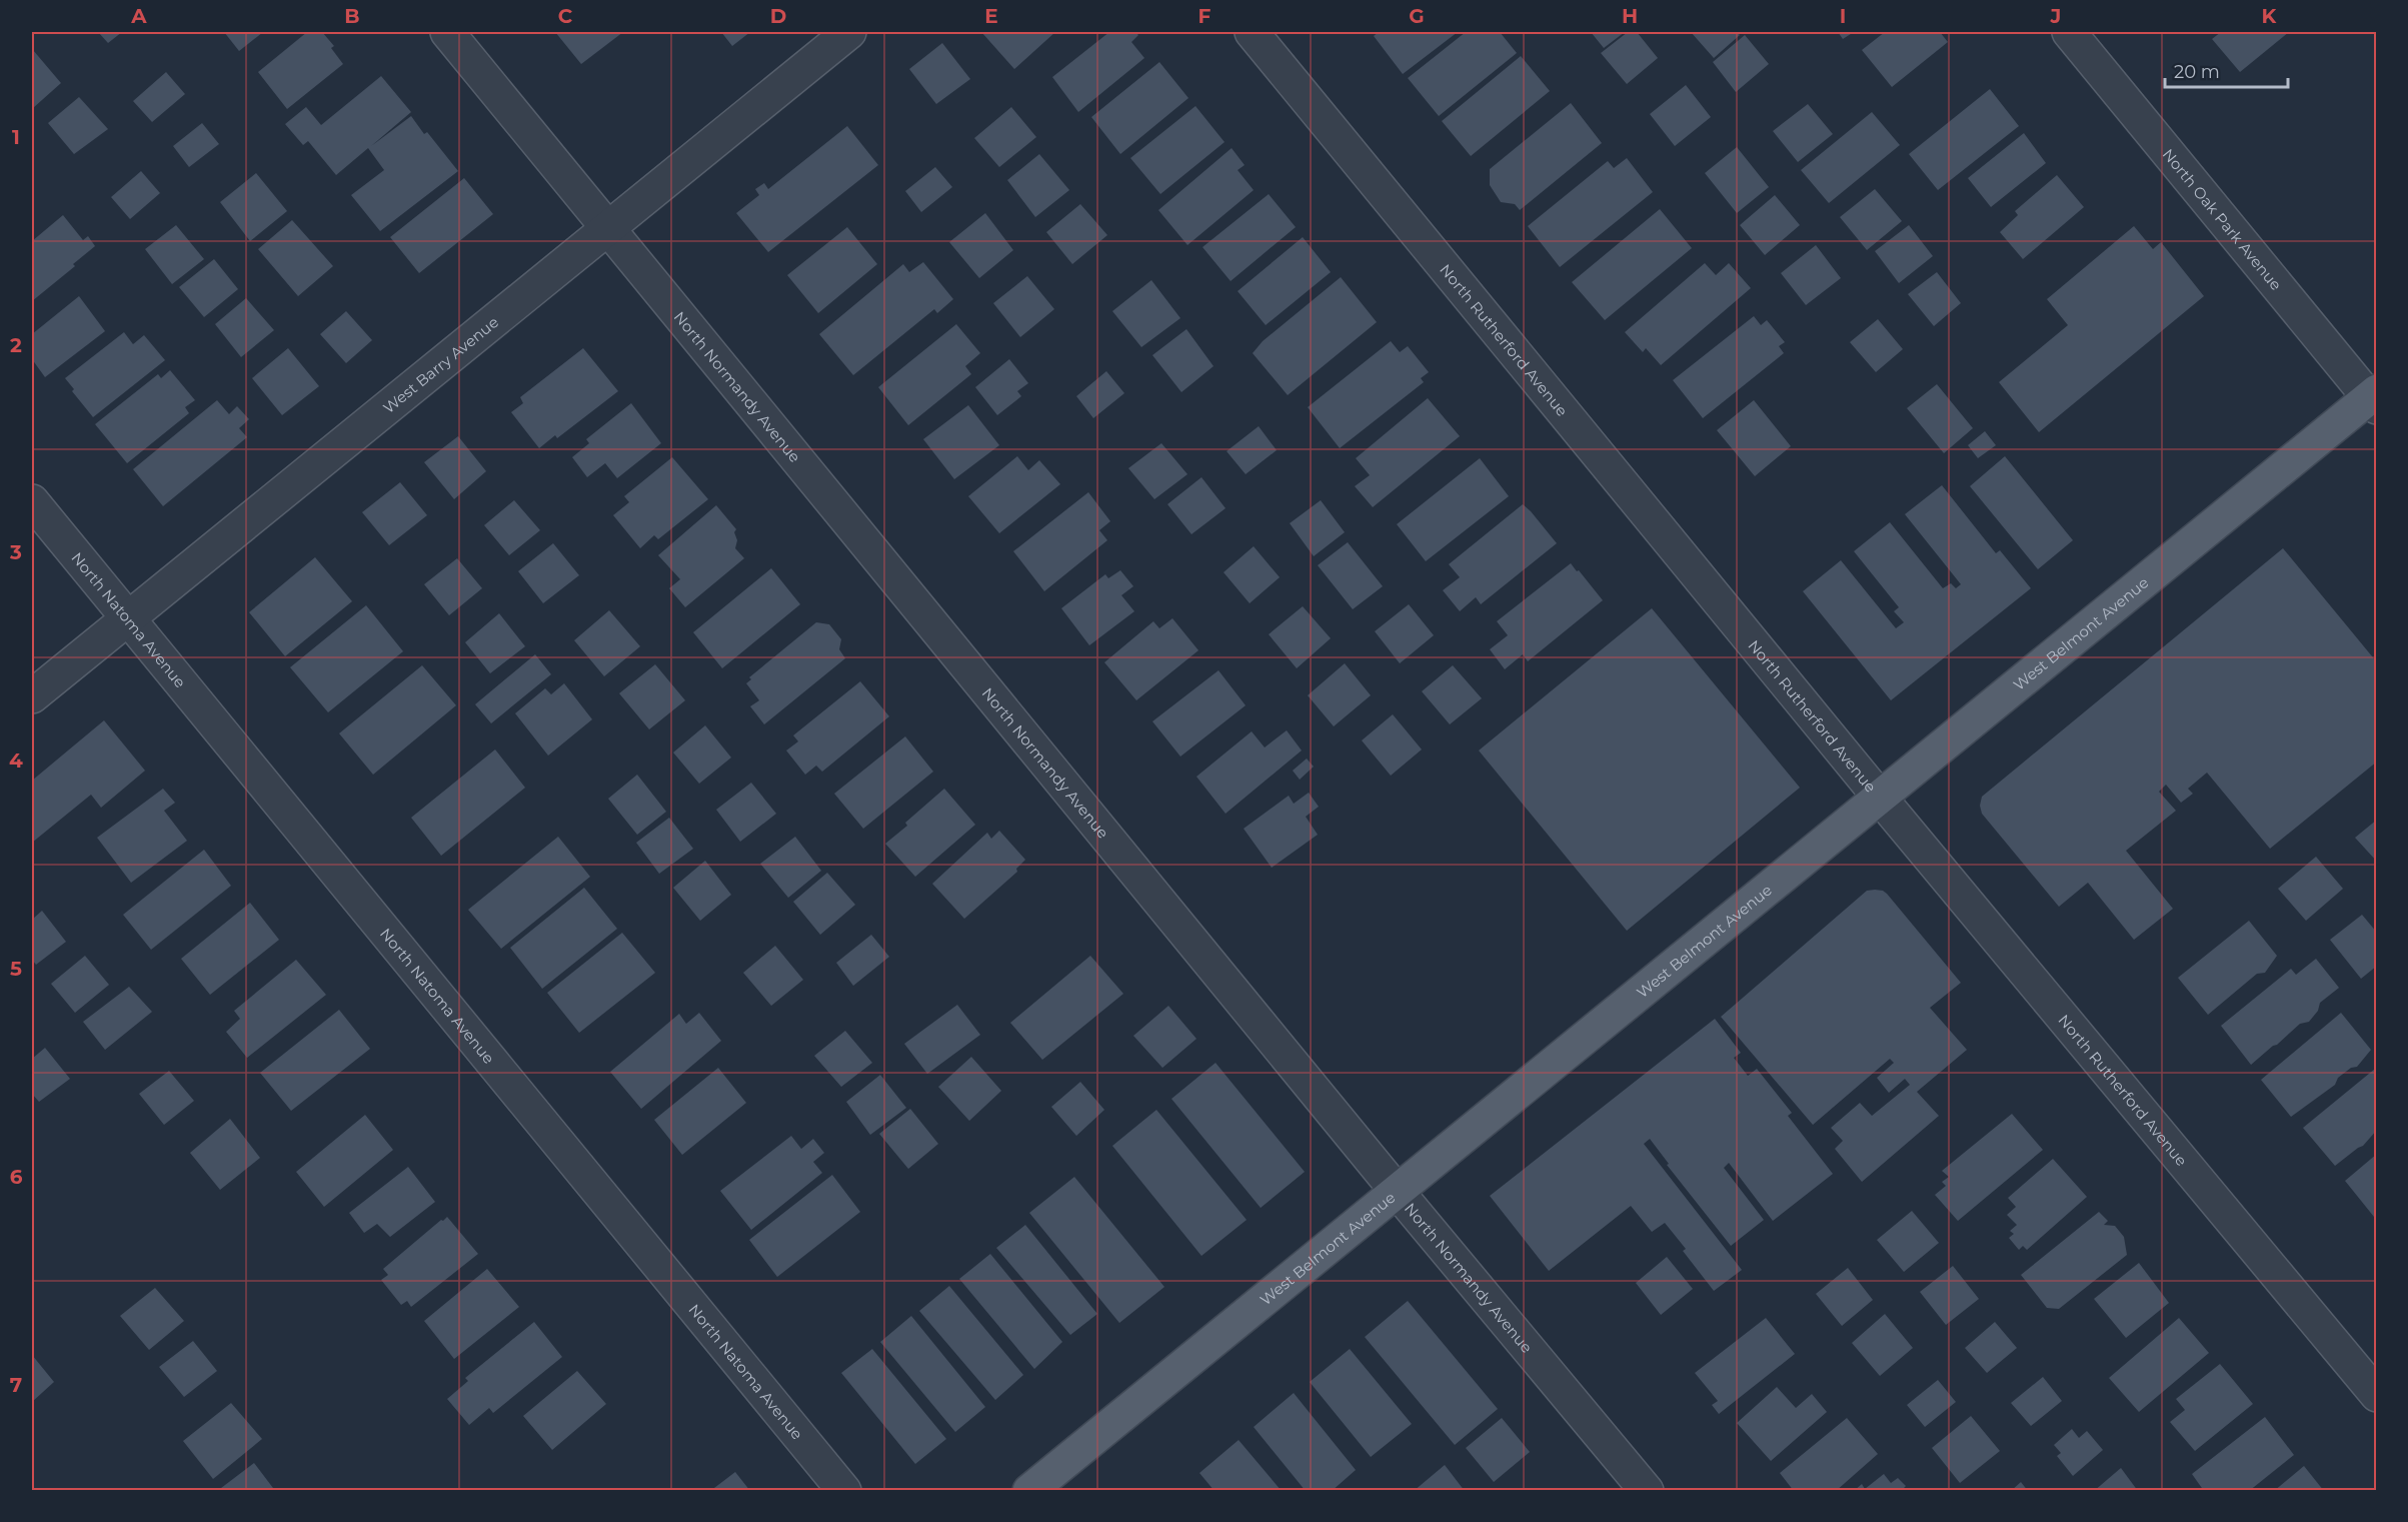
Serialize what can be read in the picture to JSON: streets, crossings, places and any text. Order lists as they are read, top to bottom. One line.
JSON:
{"streets":{"main road":["West Belmont Avenue"],"street":["North Oak Park Avenue","North Rutherford Avenue","West Barry Avenue","North Normandy Avenue","North Natoma Avenue"]},"crossings":[["North Oak Park Avenue","West Belmont Avenue"],["North Rutherford Avenue","West Belmont Avenue"],["West Barry Avenue","North Normandy Avenue"],["West Barry Avenue","North Natoma Avenue"],["North Normandy Avenue","West Belmont Avenue"]],"scale_bar":"20 m","grid":{"columns":["A","B","C","D","E","F","G","H","I","J","K"],"rows":["1","2","3","4","5","6","7"]}}
